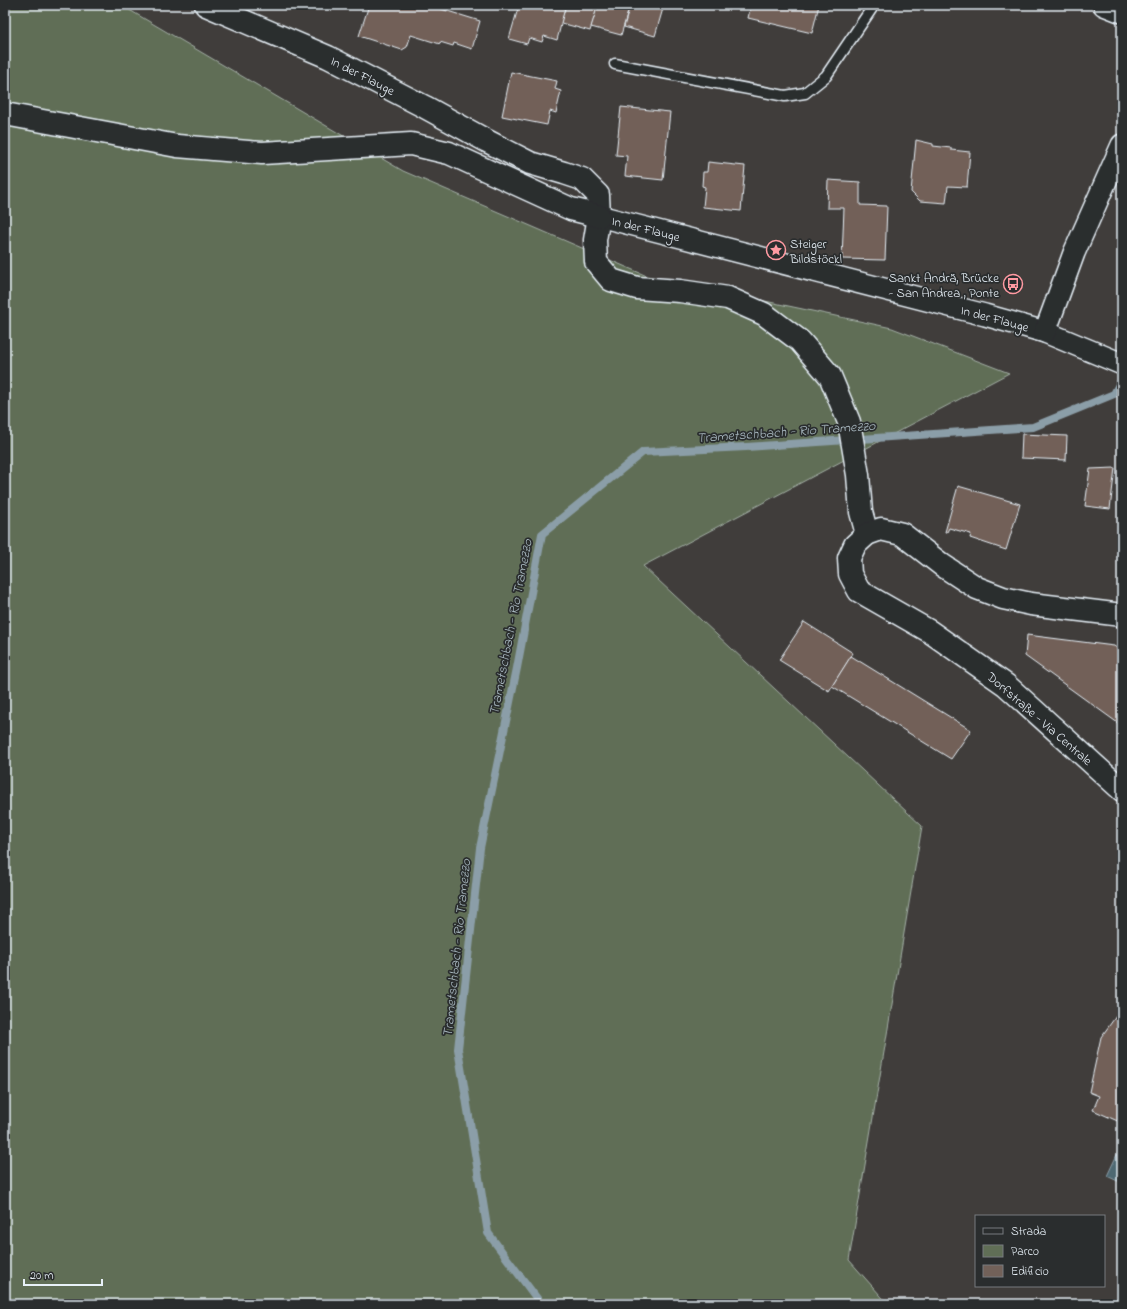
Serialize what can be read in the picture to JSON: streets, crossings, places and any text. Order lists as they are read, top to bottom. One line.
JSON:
{"streets":{"street":["In der Flauge","Dorfstraße - Via Centrale"]},"water":["Trametschbach - Rio Tramezzo"],"places":{"place":["Steiger Bildstöckl"],"bus stop":["Sankt Andrä, Brücke - San Andrea , Ponte"]},"legend":["Strada","Parco","Edificio"],"scale_bar":"20 m"}
